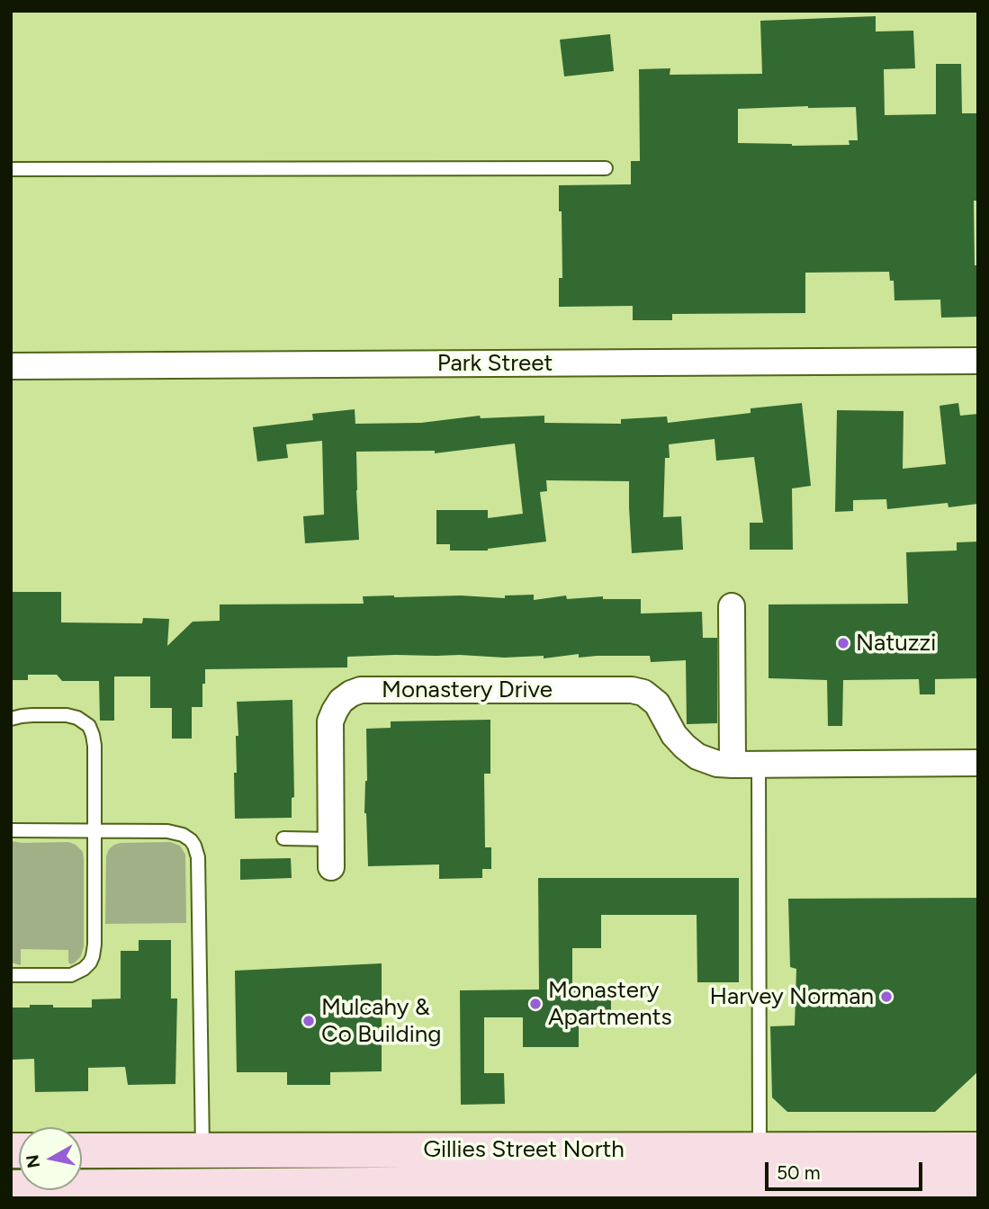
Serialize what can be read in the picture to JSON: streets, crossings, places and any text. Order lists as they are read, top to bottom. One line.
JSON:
{"streets":{"main road":["Gillies Street North"],"street":["Park Street","Monastery Drive"]},"places":["Natuzzi","Harvey Norman","Monastery Apartments","Mulcahy & Co Building"],"scale_bar":"50 m","north":"left"}
